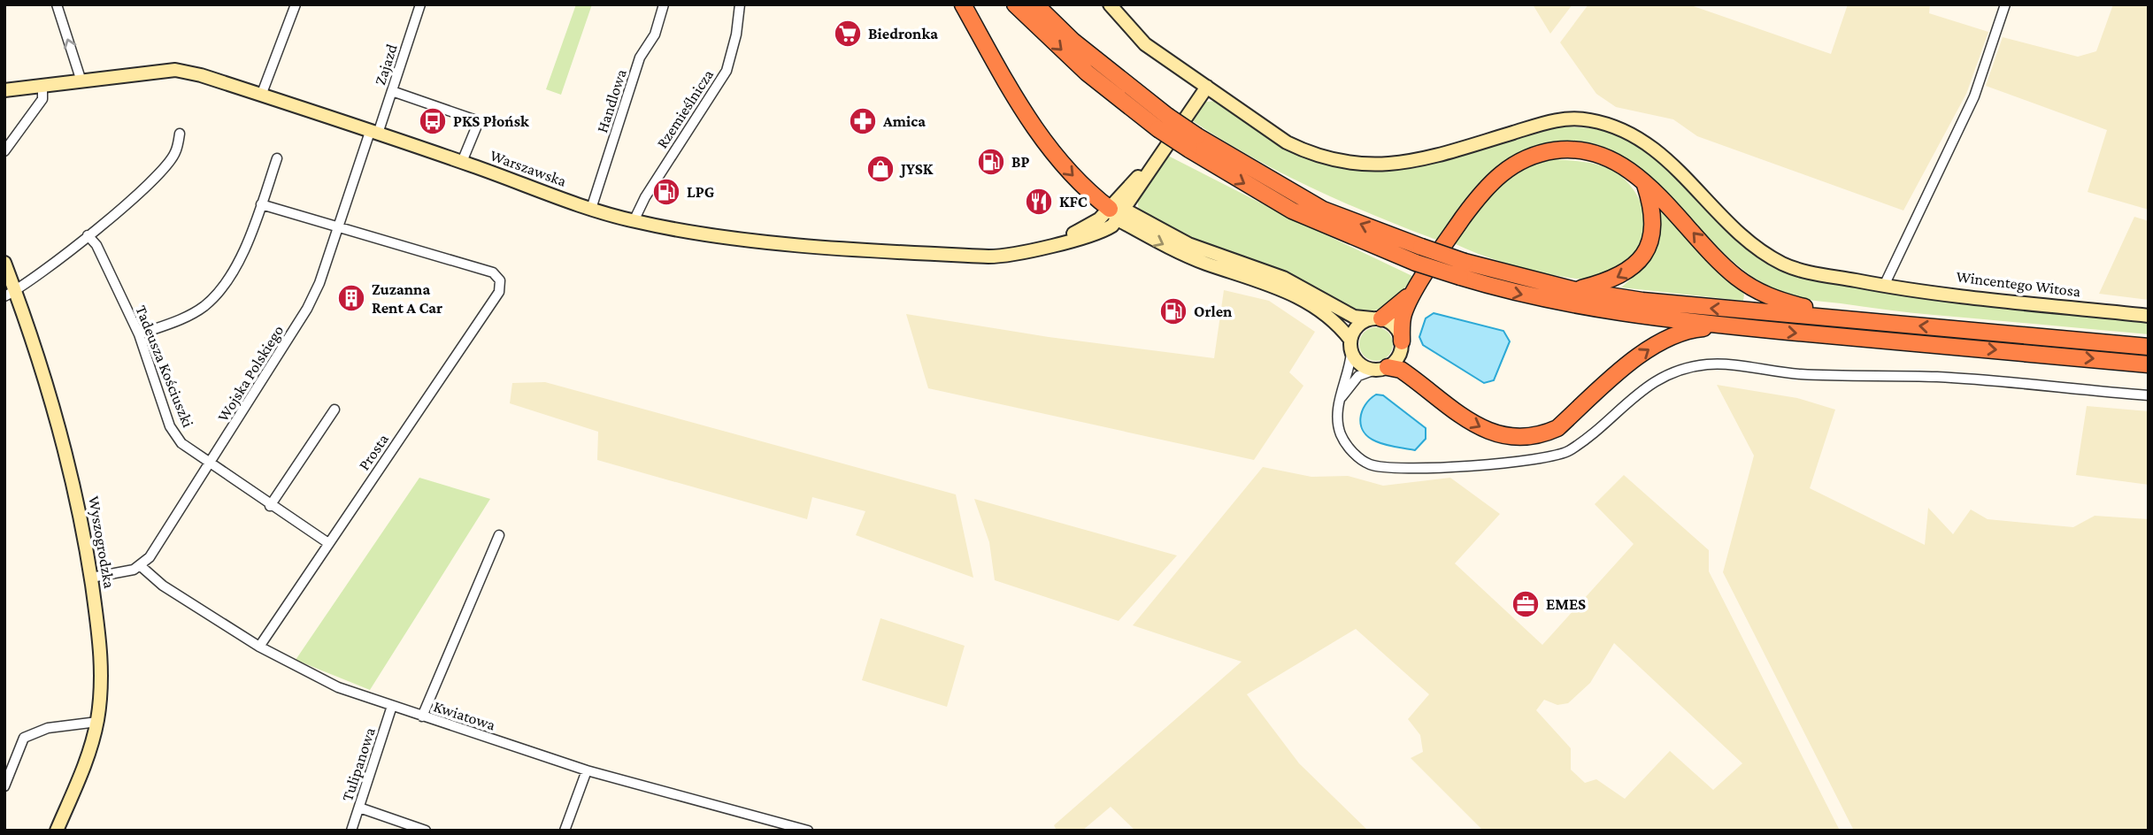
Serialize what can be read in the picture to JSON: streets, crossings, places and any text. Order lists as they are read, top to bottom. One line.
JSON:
{"streets":{"street":["Zajazd","Handlowa","Rzemieślnicza","Warszawska","Wincentego Witosa","Tadeusza Kościuszki","Wojska Polskiego","Prosta","Wyszogrodzka","Kwiatowa","Tulipanowa"]},"crossings":[["Zajazd","Warszawska"],["Zajazd","Wojska Polskiego"],["Handlowa","Warszawska"],["Rzemieślnicza","Warszawska"],["Warszawska","Wincentego Witosa"],["Warszawska","Wojska Polskiego"],["Tadeusza Kościuszki","Wojska Polskiego"],["Tadeusza Kościuszki","Prosta"],["Wojska Polskiego","Prosta"],["Wojska Polskiego","Kwiatowa"],["Prosta","Kwiatowa"],["Kwiatowa","Tulipanowa"]],"places":{"supermarket":["Biedronka"],"bus stop":["PKS Płońsk"],"pharmacy":["Amica"],"fuel station":["BP","LPG","Orlen"],"shop":["JYSK"],"restaurant":["KFC"],"building":["Zuzanna Rent A Car"],"office":["EMES"]}}
